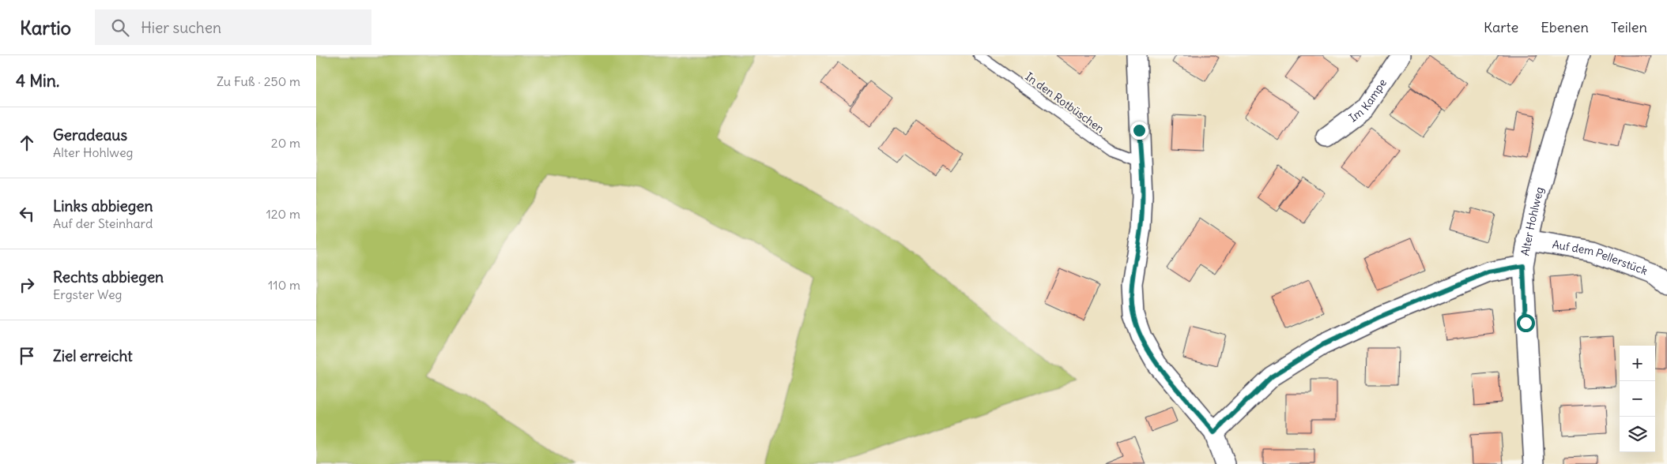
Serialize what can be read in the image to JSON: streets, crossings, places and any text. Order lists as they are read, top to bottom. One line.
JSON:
{"streets":{"street":["Im Kampe","Alter Hohlweg","Auf dem Pellerstück"],"lane":["In den Rotbüschen"]},"crossings":[["Alter Hohlweg","Auf dem Pellerstück"]],"page":{"header":"Kartio","search":"Hier suchen","nav":["Karte","Ebenen","Teilen"],"heading":["4 Min.","Zu Fuß · 250 m"],"list":[["Geradeaus","Alter Hohlweg","20 m"],["Links abbiegen","Auf der Steinhard","120 m"],["Rechts abbiegen","Ergster Weg","110 m"],"Ziel erreicht"],"map_buttons":["+","−"]}}
